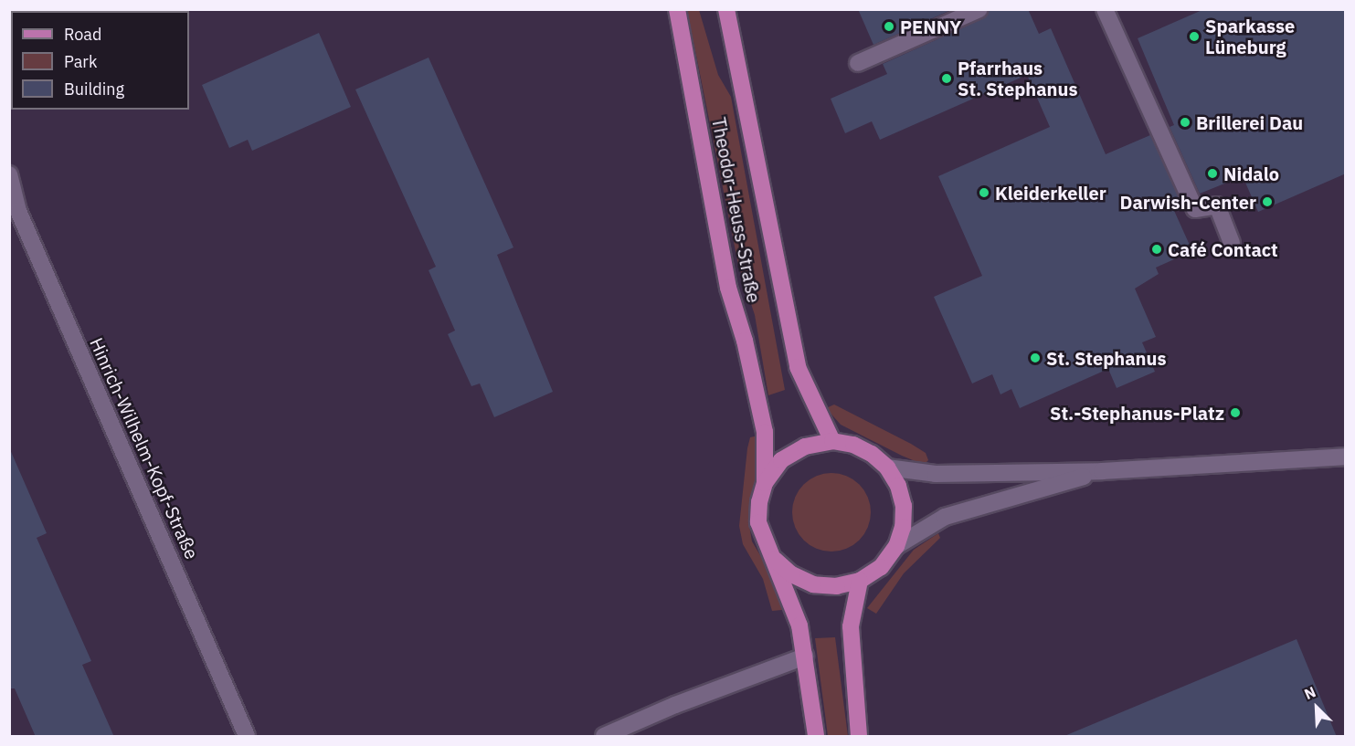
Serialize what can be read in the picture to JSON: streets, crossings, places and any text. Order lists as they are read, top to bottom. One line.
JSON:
{"streets":{"main road":["Theodor-Heuss-Straße"],"street":["Hinrich-Wilhelm-Kopf-Straße"]},"places":["PENNY","Sparkasse Lüneburg","Pfarrhaus St. Stephanus","Brillerei Dau","Nidalo","Kleiderkeller","Darwish-Center","Café Contact","St. Stephanus","St.-Stephanus-Platz"],"legend":["Road","Park","Building"],"north":"top left"}
